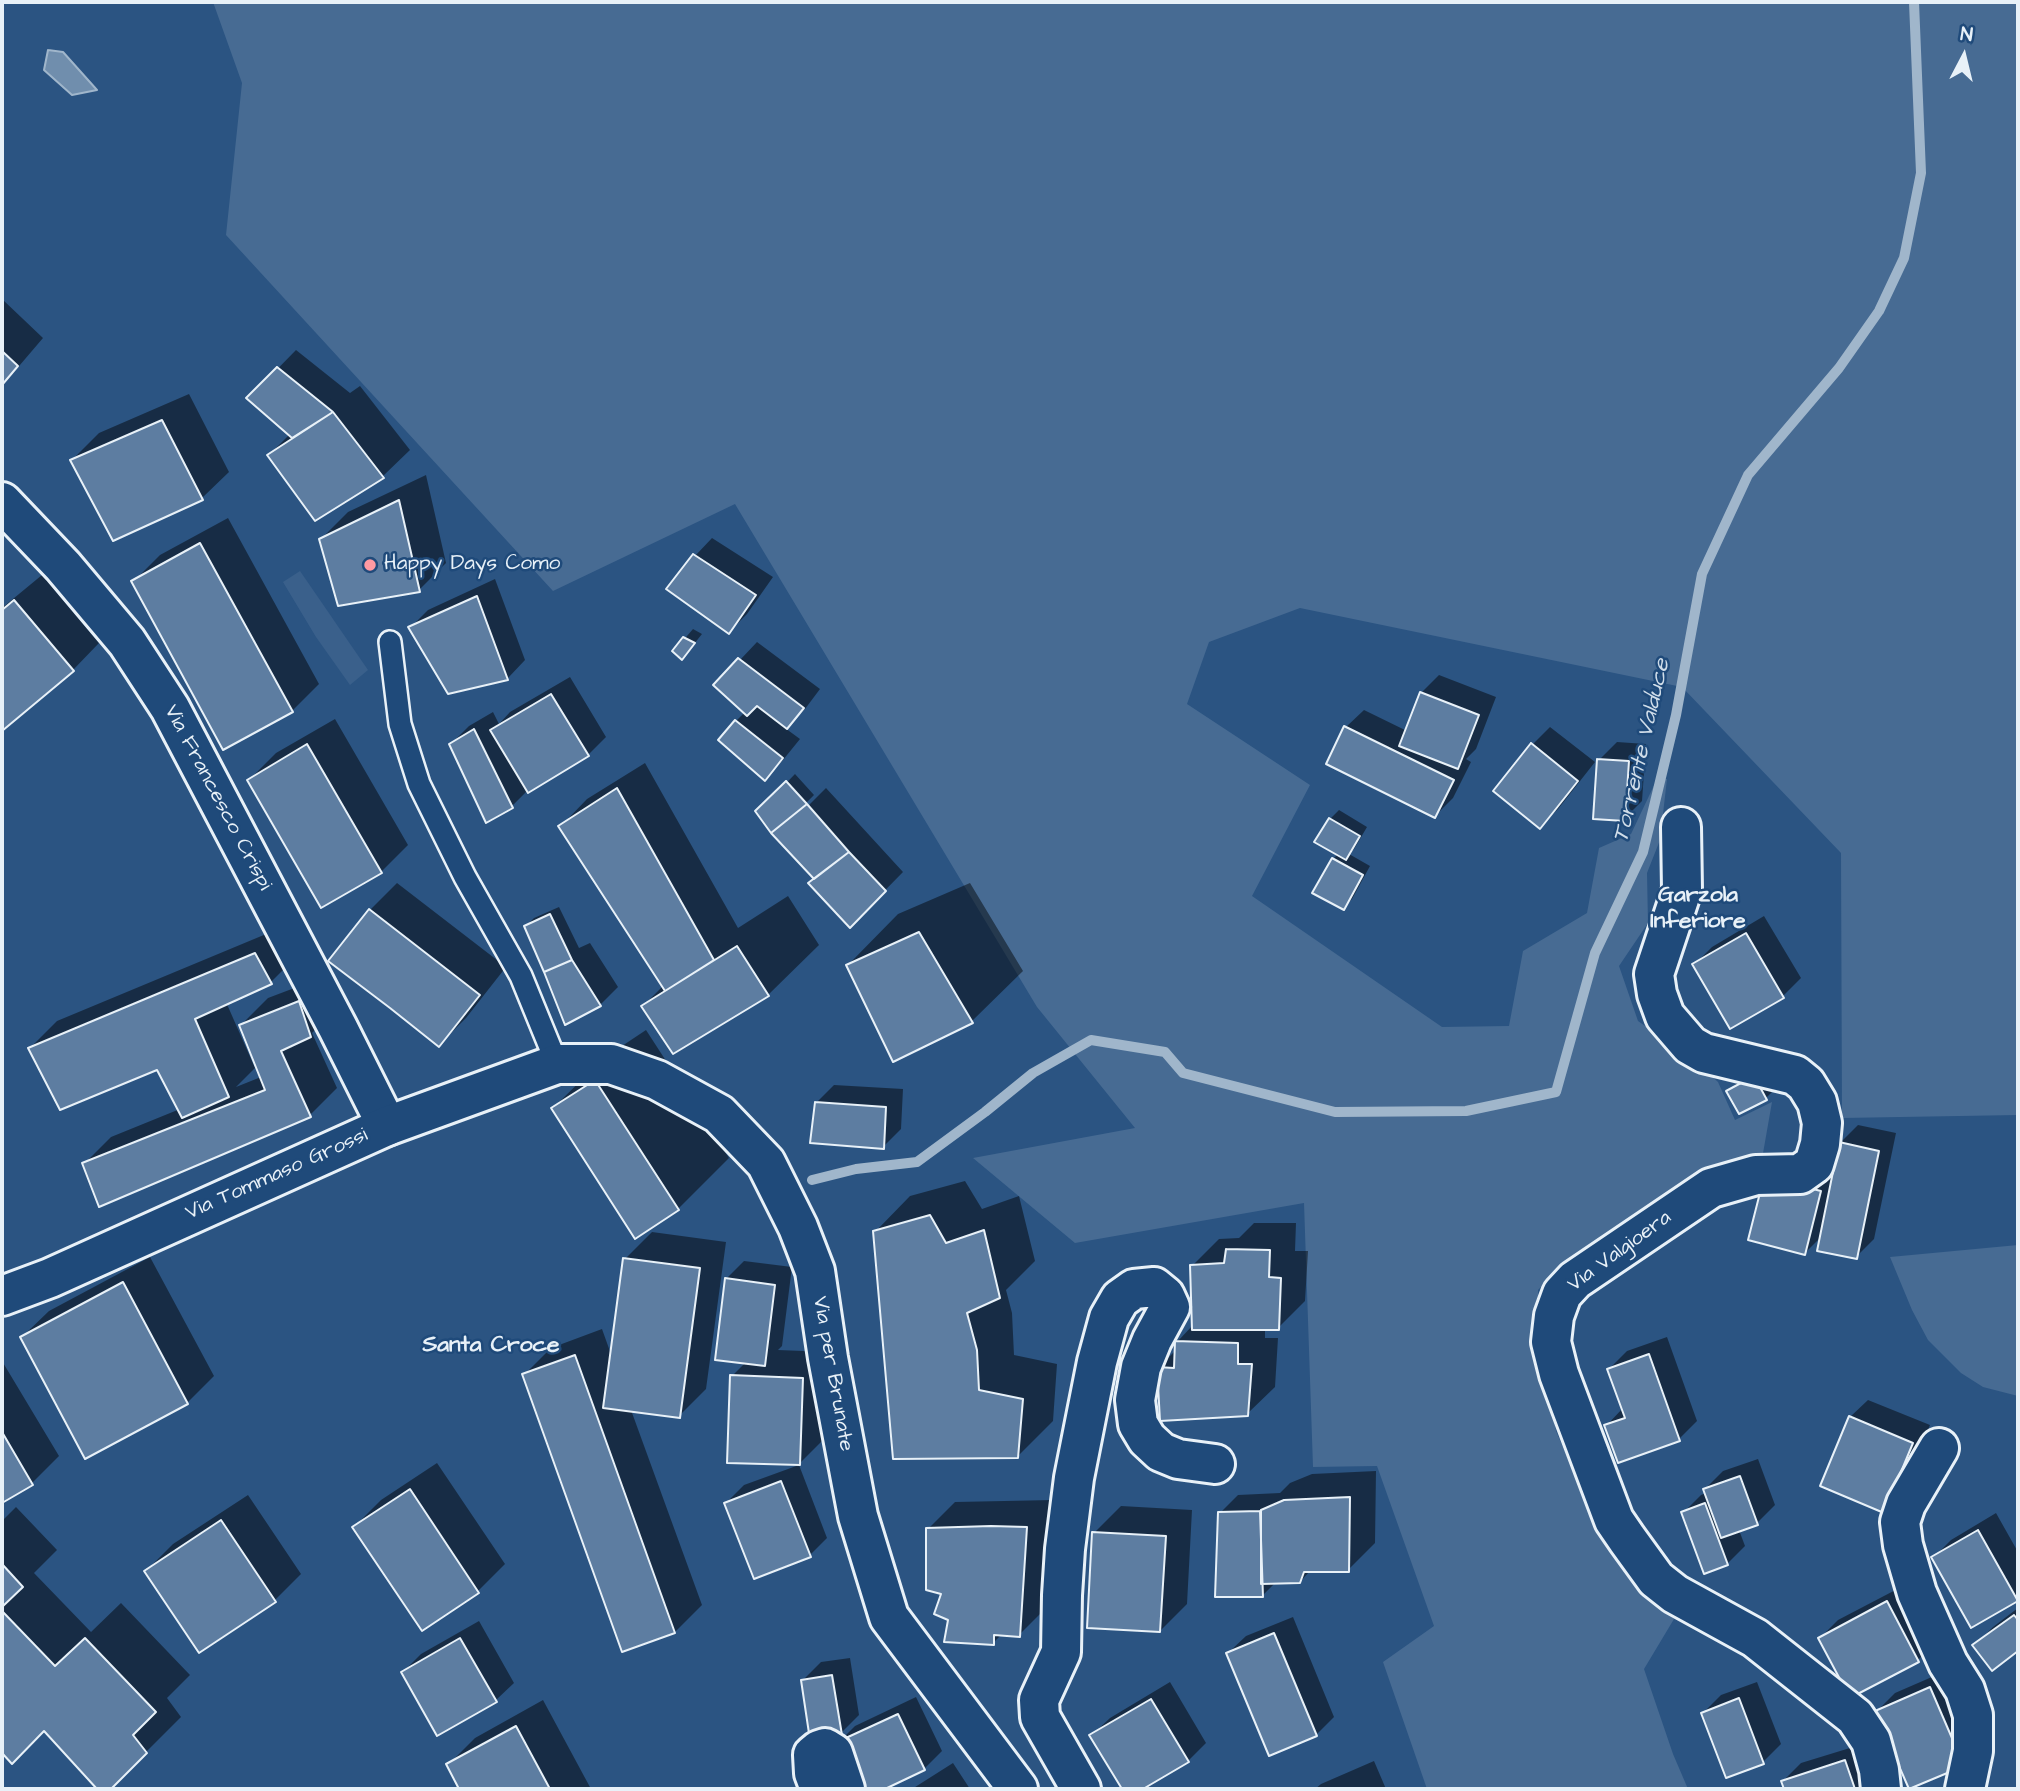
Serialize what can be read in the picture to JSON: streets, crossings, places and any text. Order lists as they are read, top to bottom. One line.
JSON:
{"streets":{"street":["Via Francesco Crispi","Via Tommaso Grossi","Via Valgioera","Via per Brunate"]},"crossings":[["Via Francesco Crispi","Via Tommaso Grossi"],["Via Tommaso Grossi","Via per Brunate"]],"districts":["Garzola Inferiore","Santa Croce"],"water":["Torrente Valduce"],"places":["Happy Days Como"],"north":"top"}
